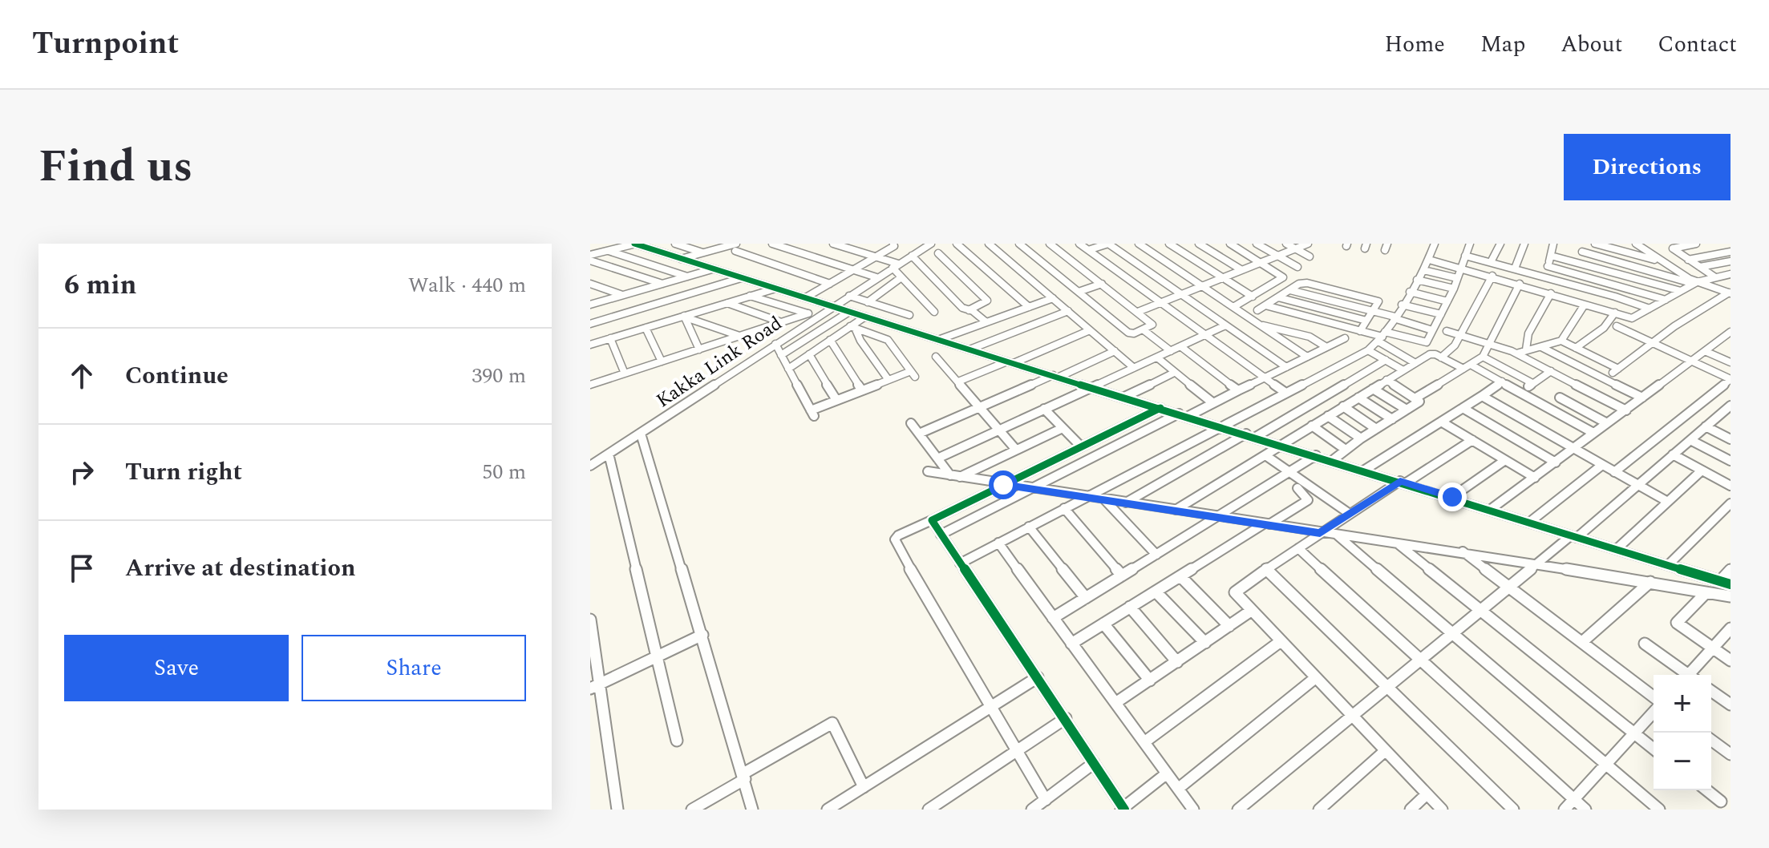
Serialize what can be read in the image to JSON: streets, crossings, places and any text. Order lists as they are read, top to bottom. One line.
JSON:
{"streets":{"street":["Kakka Link Road"]},"page":{"header":"Turnpoint","nav":["Home","Map","About","Contact"],"title":"Find us","buttons":["Directions",["Save","Share"]],"heading":["6 min","Walk · 440 m"],"list":[["Continue","390 m"],["Turn right","50 m"],"Arrive at destination"],"map_buttons":["+","−"]}}
